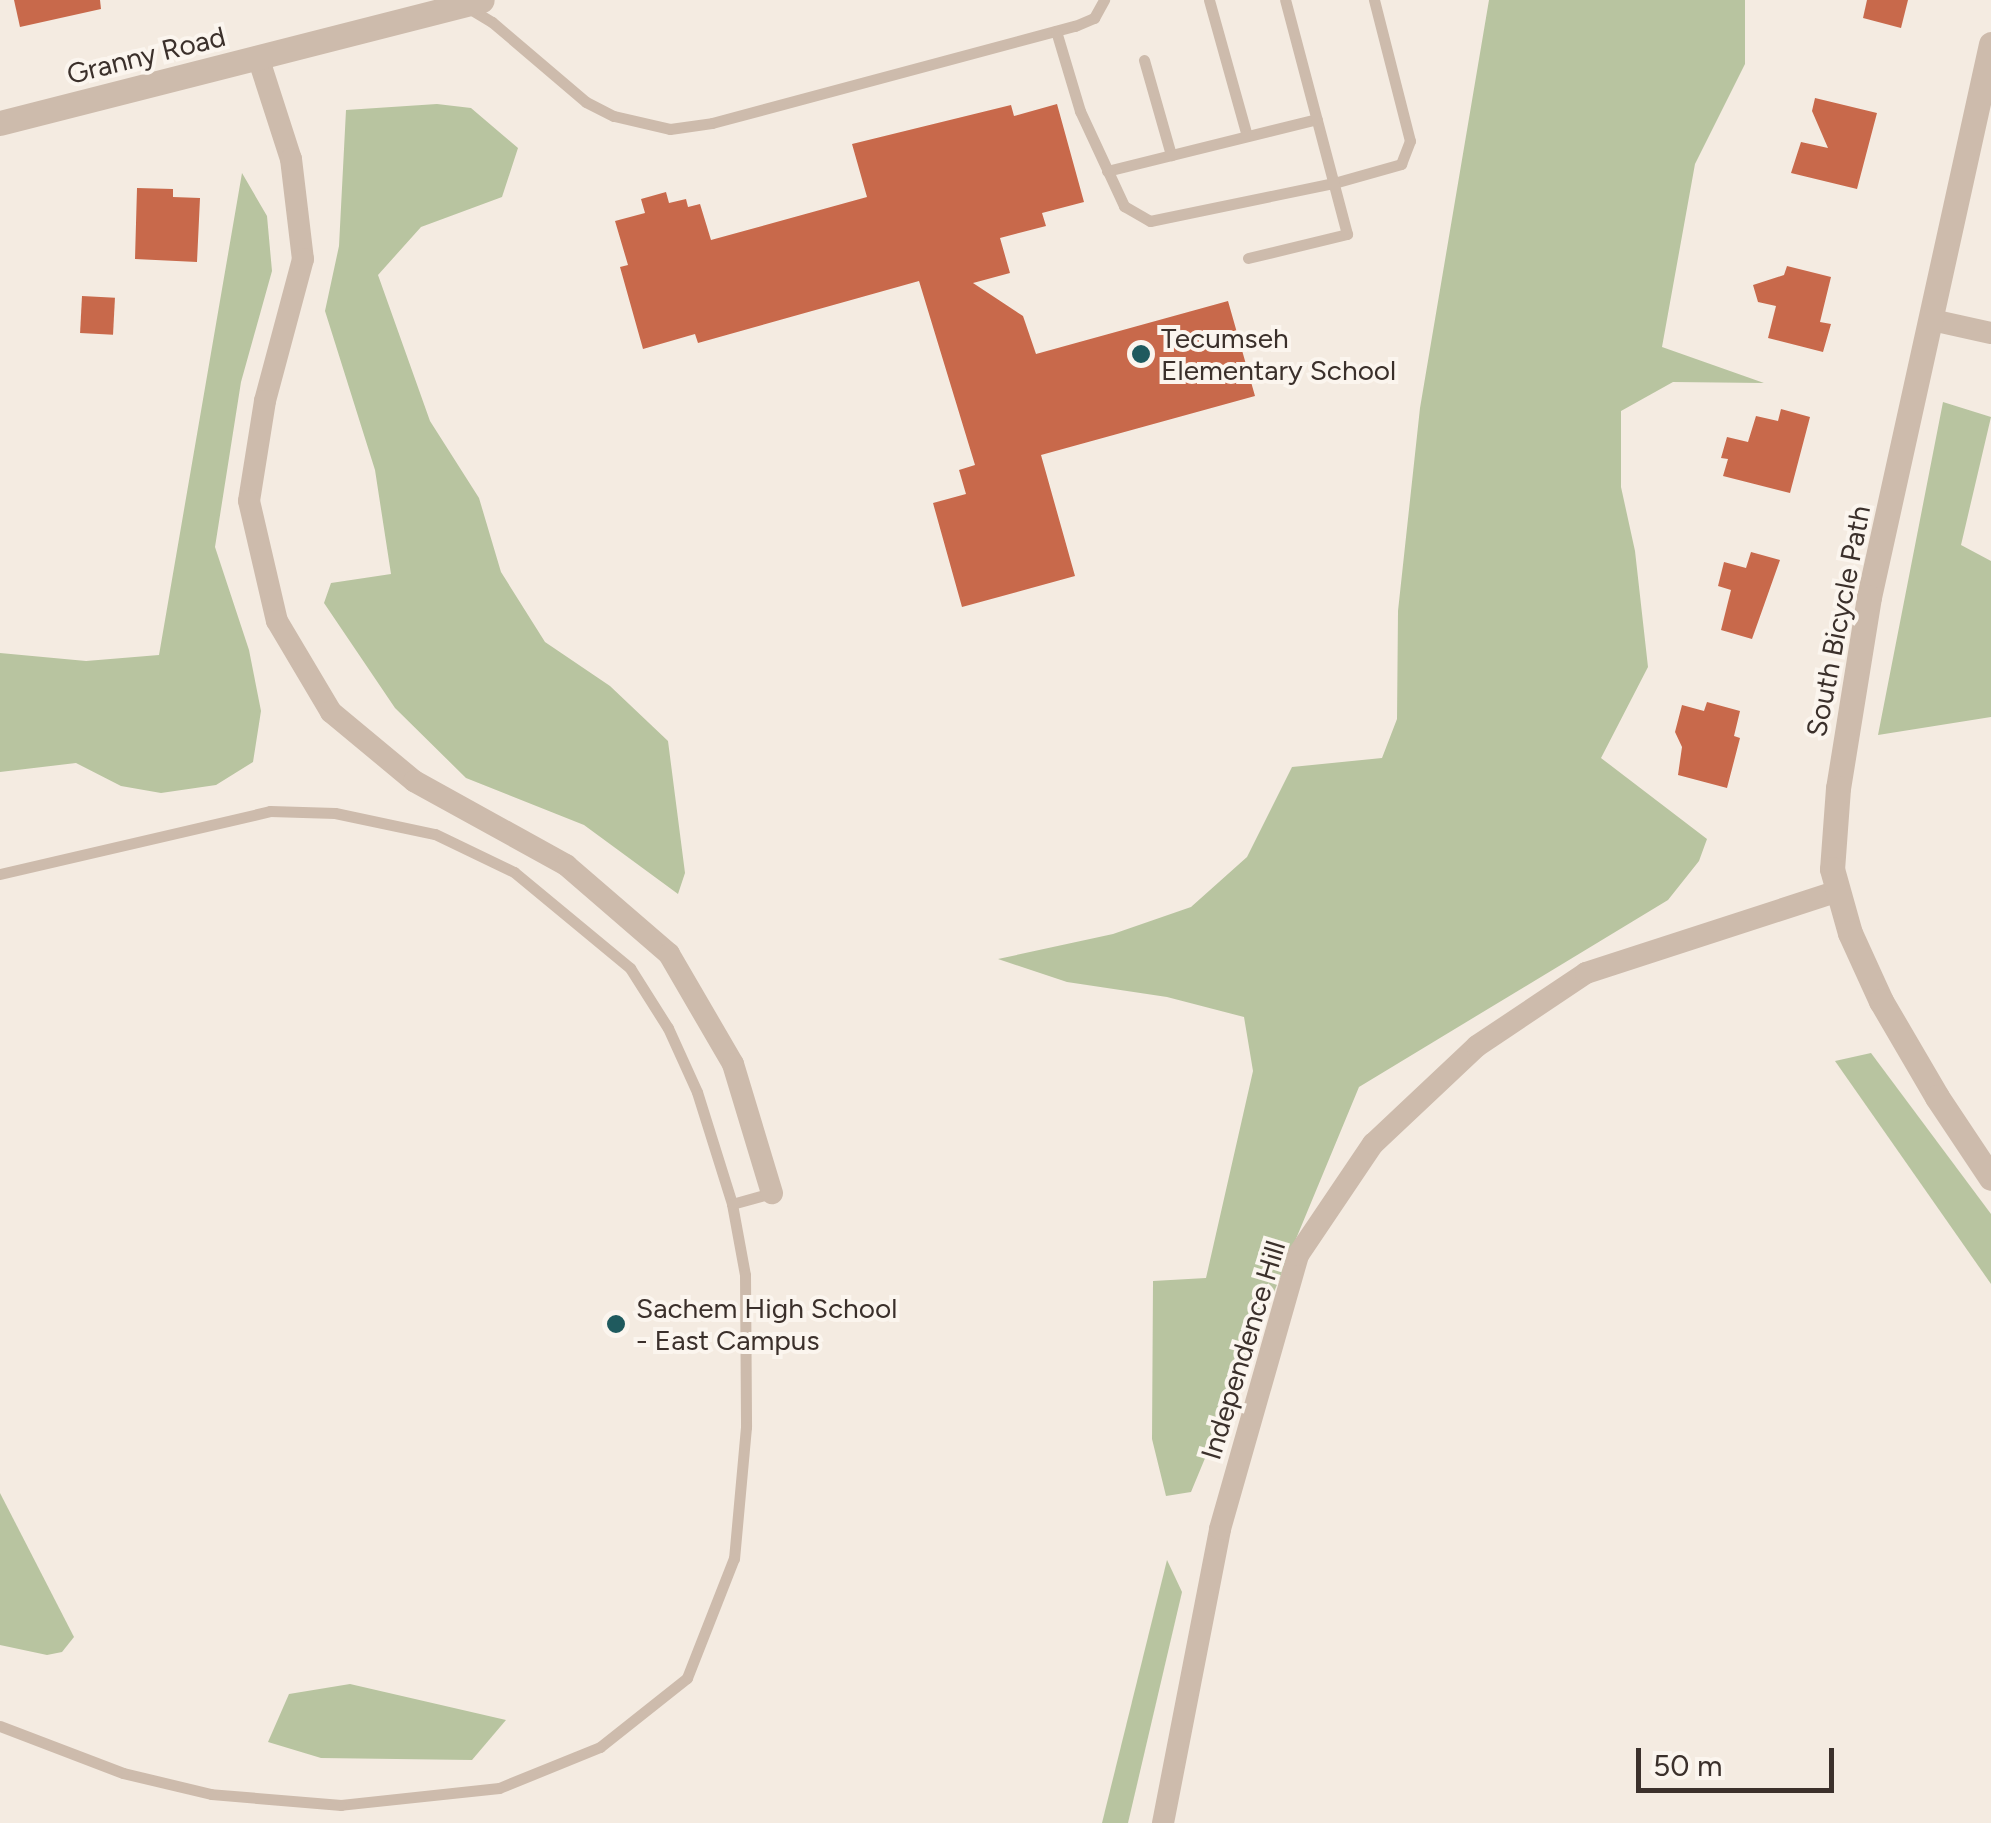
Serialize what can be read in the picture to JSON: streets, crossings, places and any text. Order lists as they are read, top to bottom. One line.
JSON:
{"streets":{"street":["Granny Road","South Bicycle Path","Independence Hill"]},"crossings":[["South Bicycle Path","Independence Hill"]],"places":["Tecumseh Elementary School","Sachem High School - East Campus"],"scale_bar":"50 m"}
